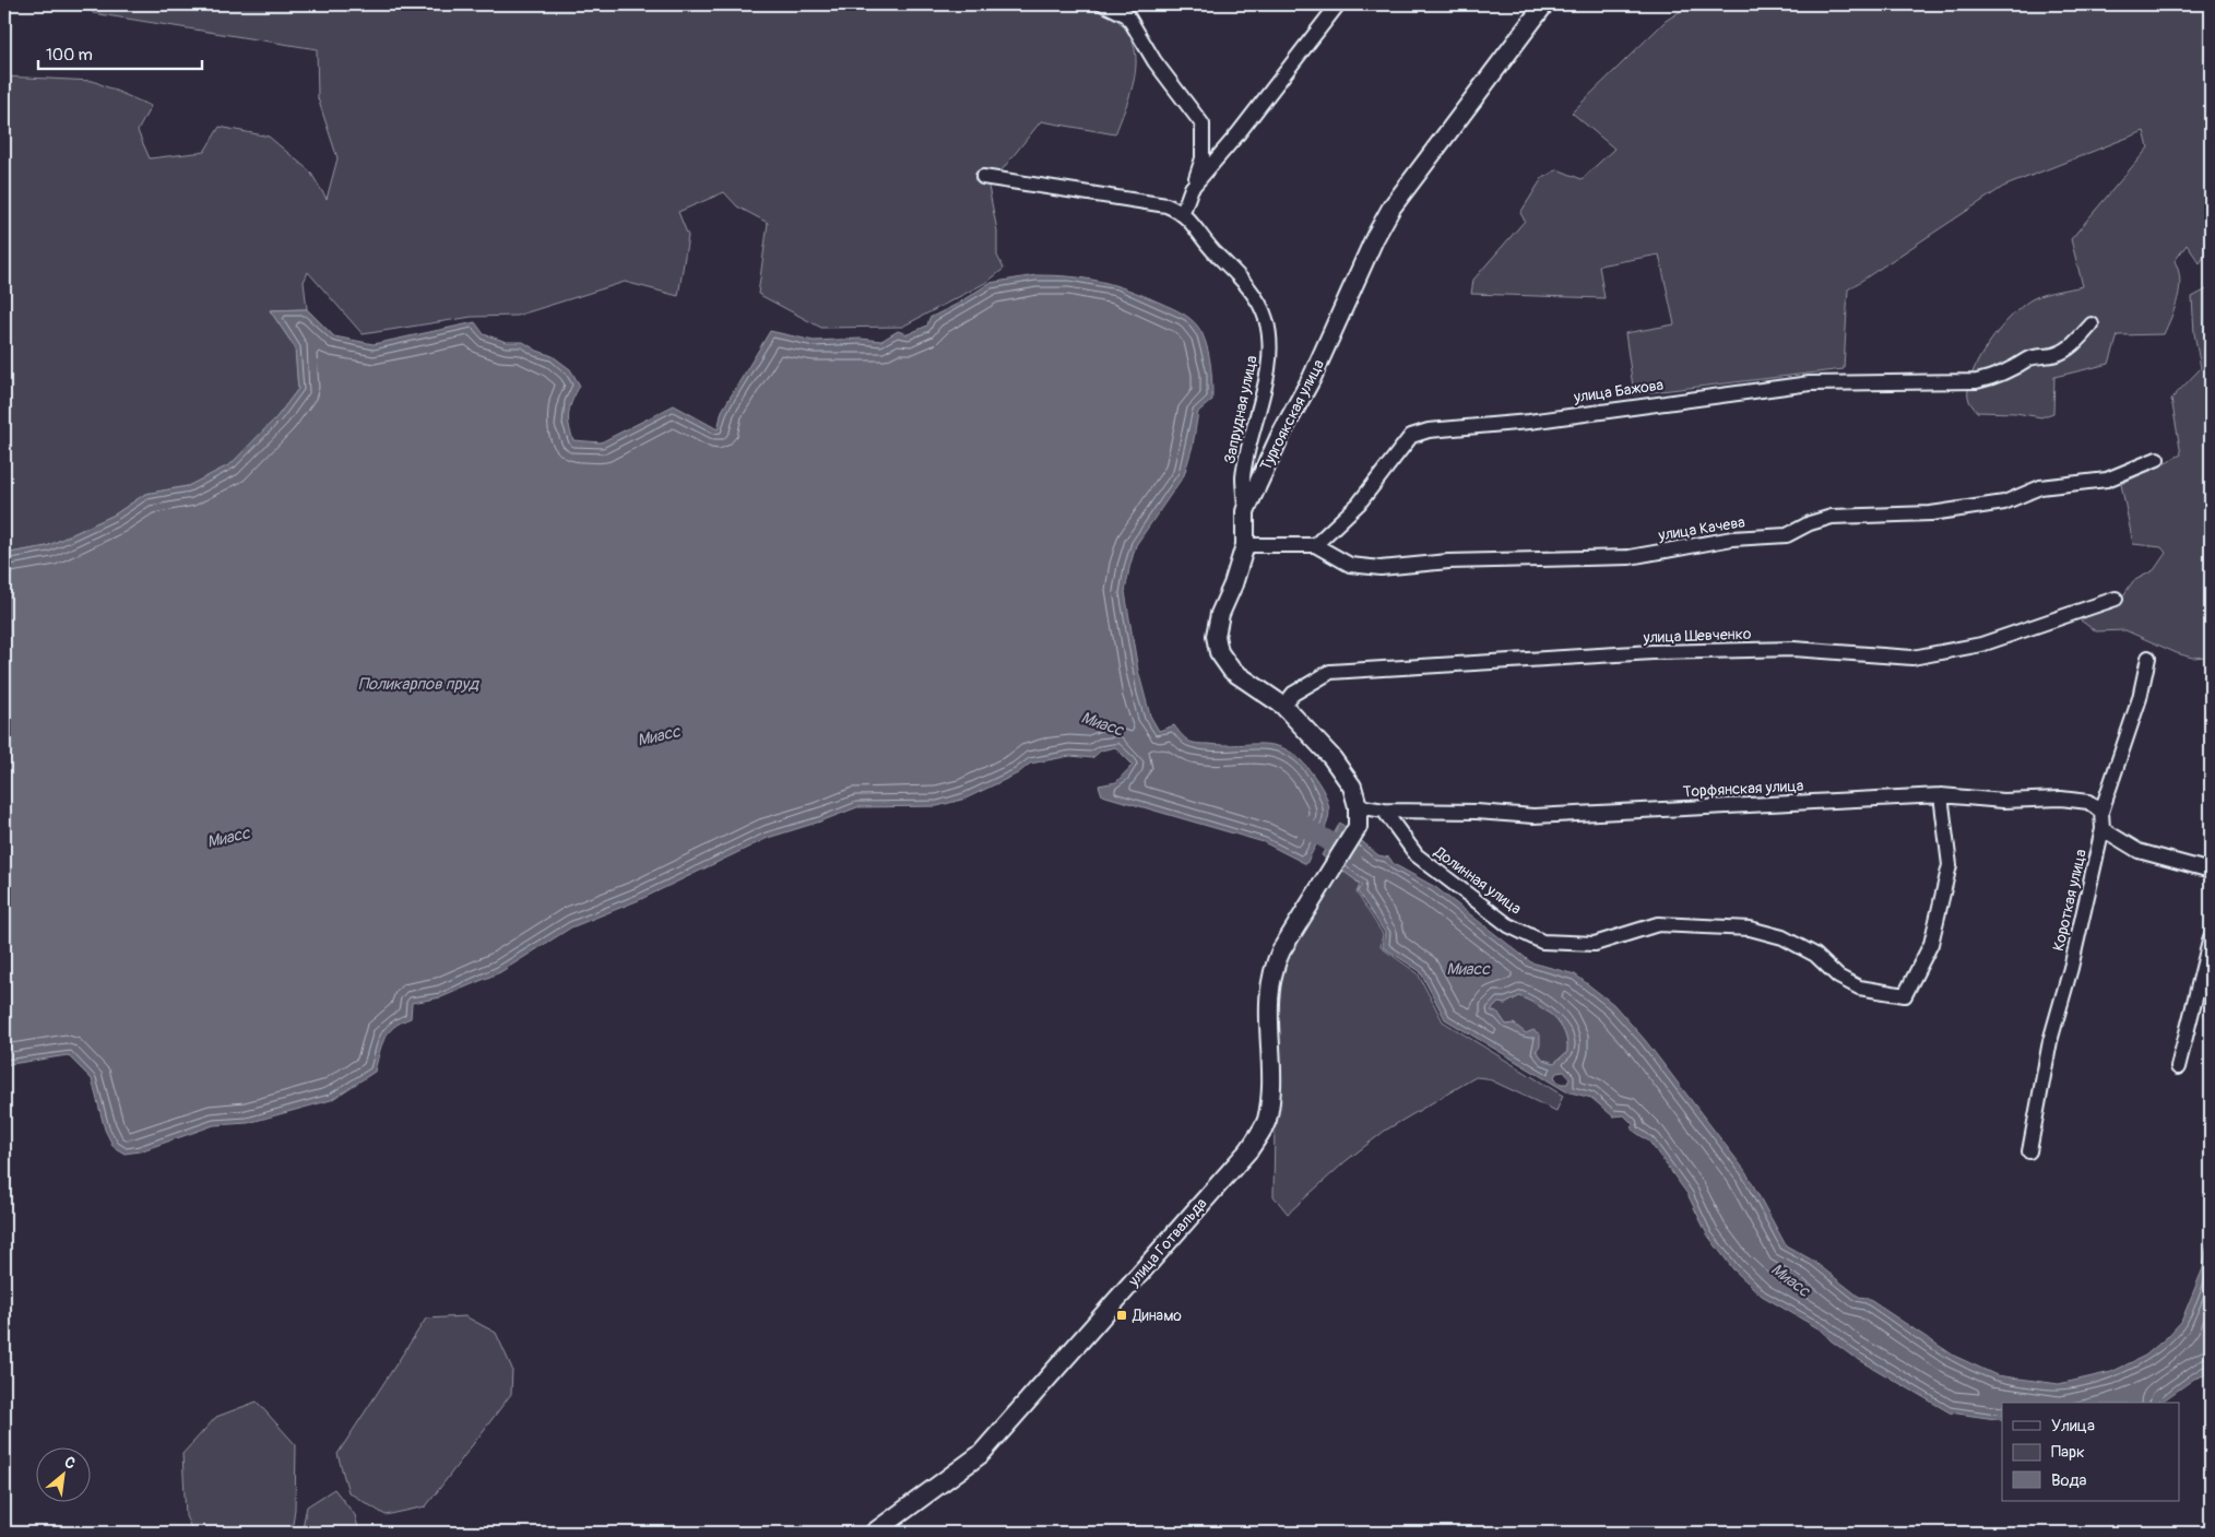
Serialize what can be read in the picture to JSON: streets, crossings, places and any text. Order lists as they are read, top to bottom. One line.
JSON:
{"streets":{"main road":["Тургоякская улица","улица Готвальда"],"street":["улица Бажова","Запрудная улица","улица Качева","улица Шевченко","Торфянская улица","Долинная улица","Короткая улица"]},"crossings":[["улица Бажова","улица Качева"],["Запрудная улица","Тургоякская улица"],["Тургоякская улица","улица Качева"],["Тургоякская улица","улица Шевченко"],["Тургоякская улица","улица Готвальда"],["Торфянская улица","Долинная улица"],["Торфянская улица","Короткая улица"]],"water":["Поликарпов пруд","Миасс"],"places":{"transit":["Динамо"]},"legend":["Улица","Парк","Вода"],"scale_bar":"100 m","north":"top right"}
